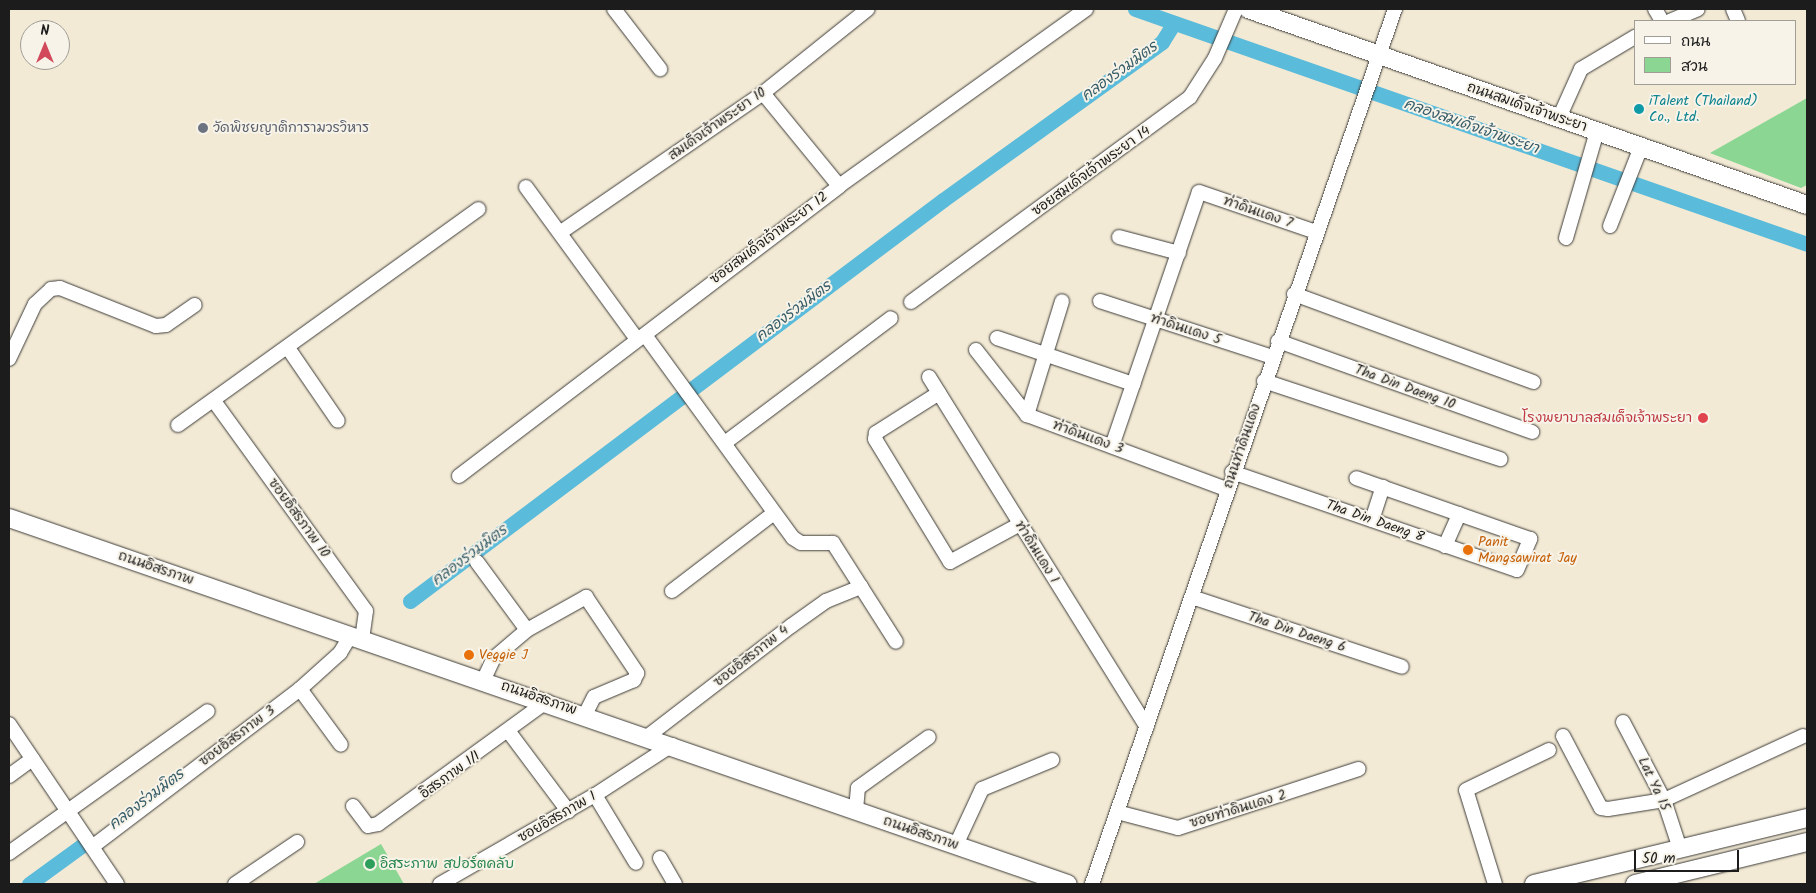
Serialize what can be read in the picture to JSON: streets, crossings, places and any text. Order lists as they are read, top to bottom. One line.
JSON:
{"streets":{"main road":["ถนนสมเด็จเจ้าพระยา","ถนนอิสรภาพ"],"street":["สมเด็จเจ้าพระยา 10","ซอยสมเด็จเจ้าพระยา 14","ท่าดินแดง 7","ซอยสมเด็จเจ้าพระยา 12","ท่าดินแดง 5","Tha Din Daeng 10","ท่าดินแดง 3","ถนนท่าดินแดง","ซอยอิสรภาพ 10","Tha Din Daeng 8","ท่าดินแดง 1","Tha Din Daeng 6","ซอยอิสรภาพ 4","ซอยอิสรภาพ 3","อิสรภาพ 1/1","Lat Ya 15","ซอยท่าดินแดง 2","ซอยอิสรภาพ 1"]},"crossings":[["ถนนสมเด็จเจ้าพระยา","ถนนท่าดินแดง"],["ท่าดินแดง 7","ถนนท่าดินแดง"],["ท่าดินแดง 5","ถนนท่าดินแดง"],["Tha Din Daeng 10","ถนนท่าดินแดง"],["ท่าดินแดง 3","ถนนท่าดินแดง"],["ถนนท่าดินแดง","Tha Din Daeng 8"],["ถนนท่าดินแดง","ท่าดินแดง 1"],["ถนนท่าดินแดง","Tha Din Daeng 6"],["ถนนท่าดินแดง","ซอยท่าดินแดง 2"],["ซอยอิสรภาพ 10","ถนนอิสรภาพ"],["ซอยอิสรภาพ 10","ซอยอิสรภาพ 3"],["ถนนอิสรภาพ","ซอยอิสรภาพ 4"],["ถนนอิสรภาพ","ซอยอิสรภาพ 3"],["ถนนอิสรภาพ","อิสรภาพ 1/1"],["ถนนอิสรภาพ","ซอยอิสรภาพ 1"]],"water":["คลองร่วมมิตร","คลองสมเด็จเจ้าพระยา"],"places":["iTalent (Thailand) Co., Ltd.","วัดพิชยญาติการามวรวิหาร","โรงพยาบาลสมเด็จเจ้าพระยา","Panit Mangsawirat Jay","Veggie J","อิสระภาพ สปอร์ตคลับ"],"legend":["ถนน","สวน"],"scale_bar":"50 m","north":"top"}
